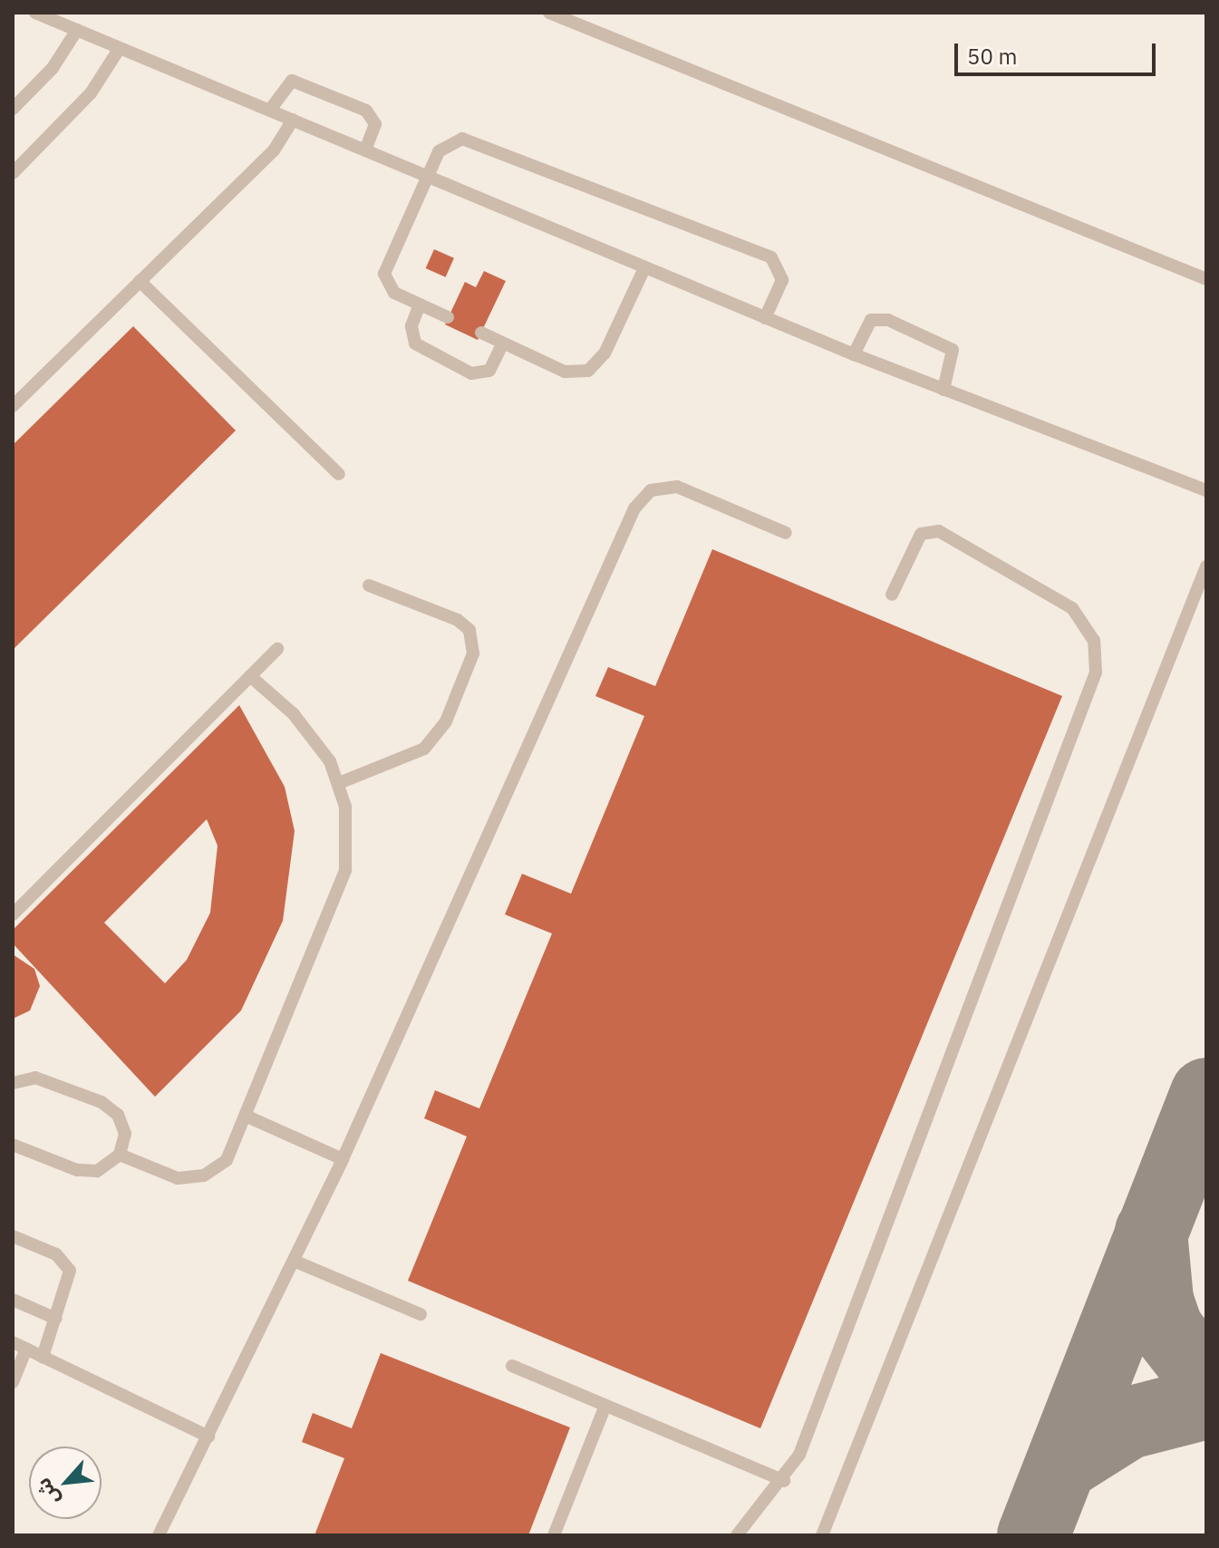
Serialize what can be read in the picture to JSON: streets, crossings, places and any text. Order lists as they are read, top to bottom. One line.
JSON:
{"scale_bar":"50 m","north":"bottom left"}
